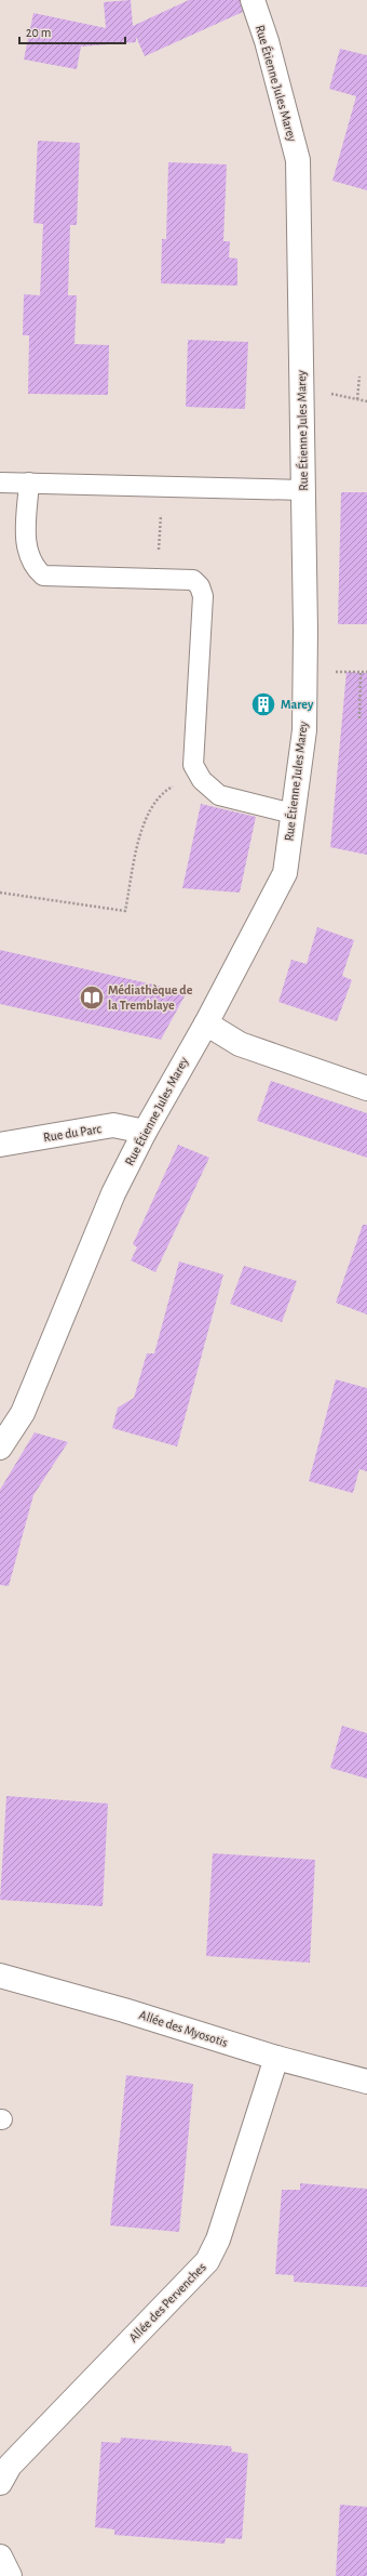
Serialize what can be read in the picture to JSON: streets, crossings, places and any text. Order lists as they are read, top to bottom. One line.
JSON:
{"streets":{"street":["Rue Étienne Jules Marey","Rue du Parc","Allée des Myosotis","Allée des Pervenches"]},"crossings":[["Rue Étienne Jules Marey","Rue du Parc"],["Allée des Myosotis","Allée des Pervenches"]],"places":{"building":["Marey"],"library":["Médiathèque de la Tremblaye"]},"scale_bar":"20 m"}
